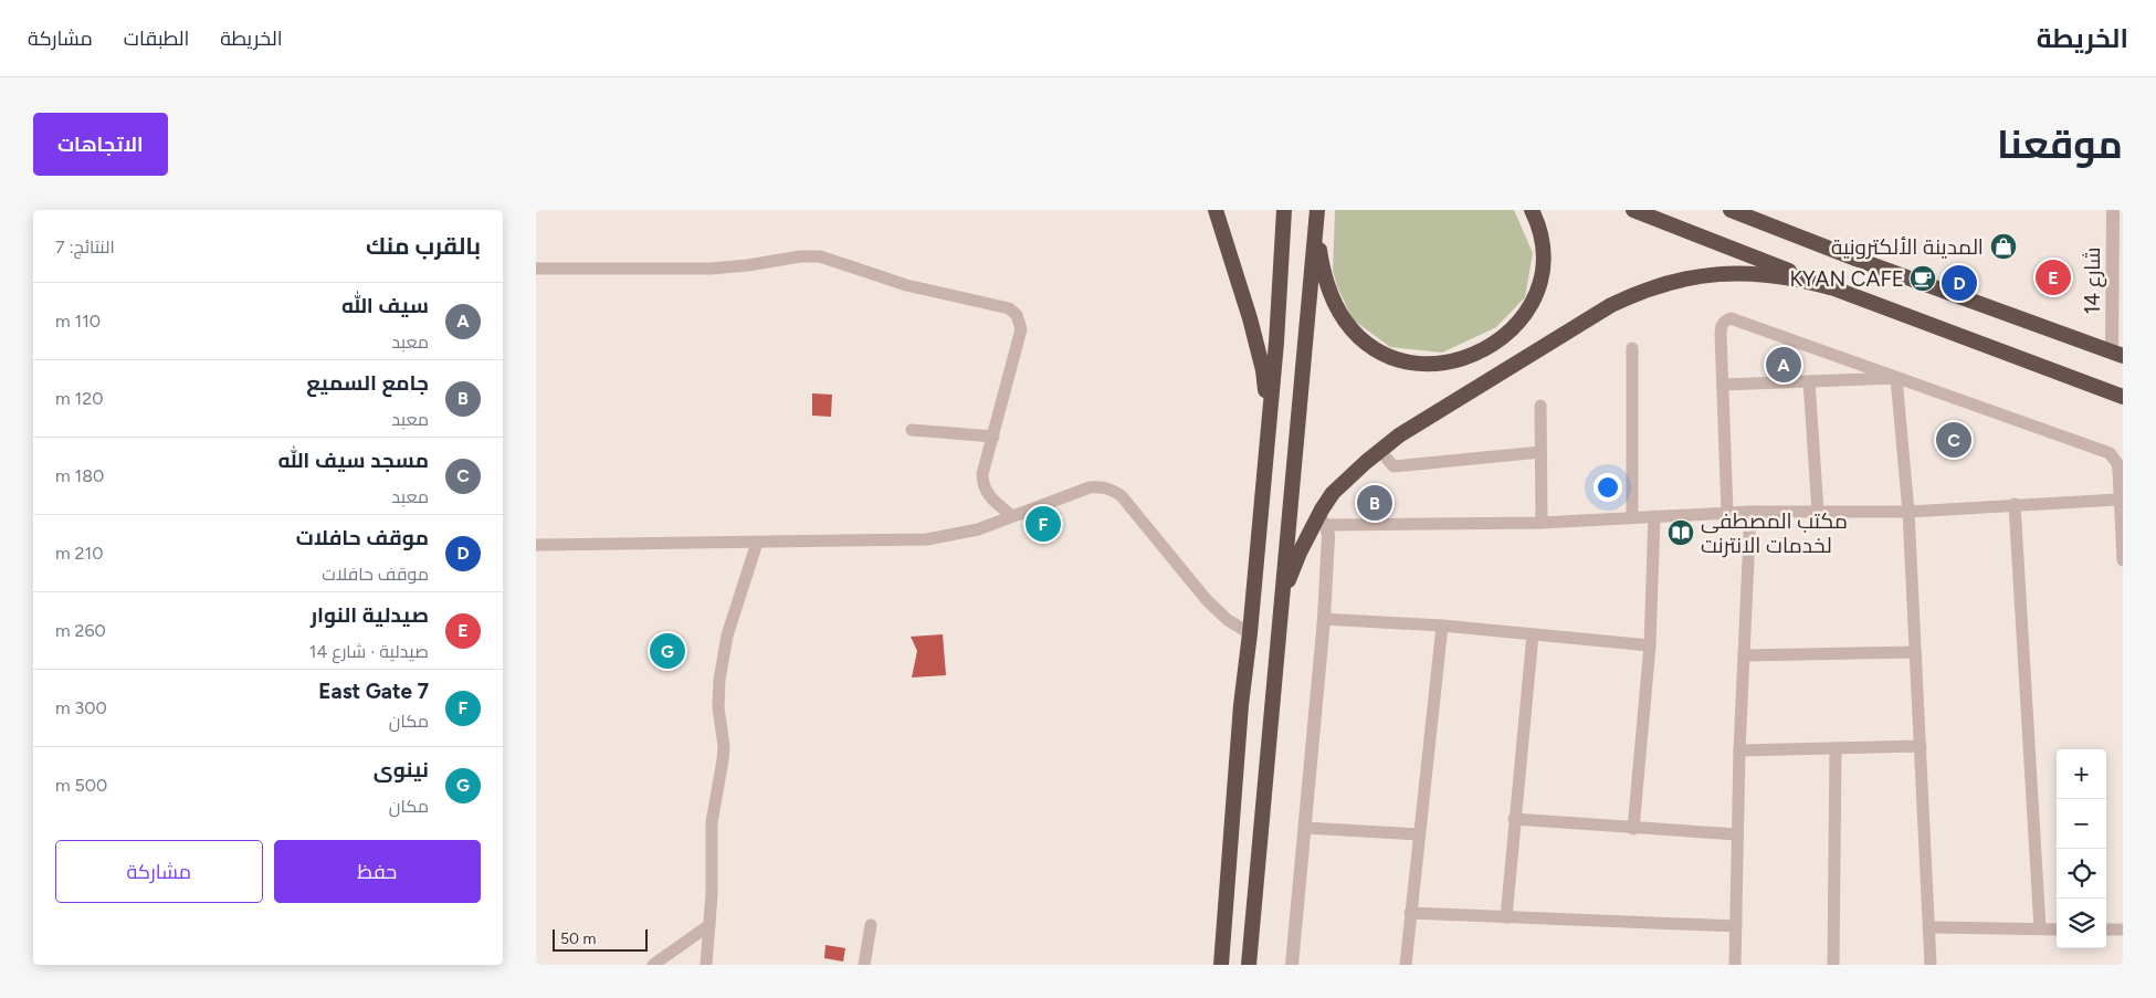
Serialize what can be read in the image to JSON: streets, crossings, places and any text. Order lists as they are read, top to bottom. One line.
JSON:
{"streets":{"street":["شارع 14"]},"places":{"shop":["المدينة الألكترونية"],"cafe":["KYAN CAFE"],"library":["مكتب المصطفى لخدمات الانترنت"]},"scale_bar":"50 m","page":{"header":"الخريطة","nav":["الخريطة","الطبقات","مشاركة"],"title":"موقعنا","buttons":["الاتجاهات",["حفظ","مشاركة"]],"heading":["بالقرب منك","النتائج: 7"],"pins":["E","D","A","C","B","F","G"],"list":[{"mark":"A","name":"سيف الله","note":"معبد","value":"110 m"},{"mark":"B","name":"جامع السميع","note":"معبد","value":"120 m"},{"mark":"C","name":"مسجد سيف الله","note":"معبد","value":"180 m"},{"mark":"D","name":"موقف حافلات","note":"موقف حافلات","value":"210 m"},{"mark":"E","name":"صيدلية النوار","note":"صيدلية · شارع 14","value":"260 m"},{"mark":"F","name":"East Gate 7","note":"مكان","value":"300 m"},{"mark":"G","name":"نينوى","note":"مكان","value":"500 m"}],"map_buttons":["+","−"],"scale":"50 m"}}
